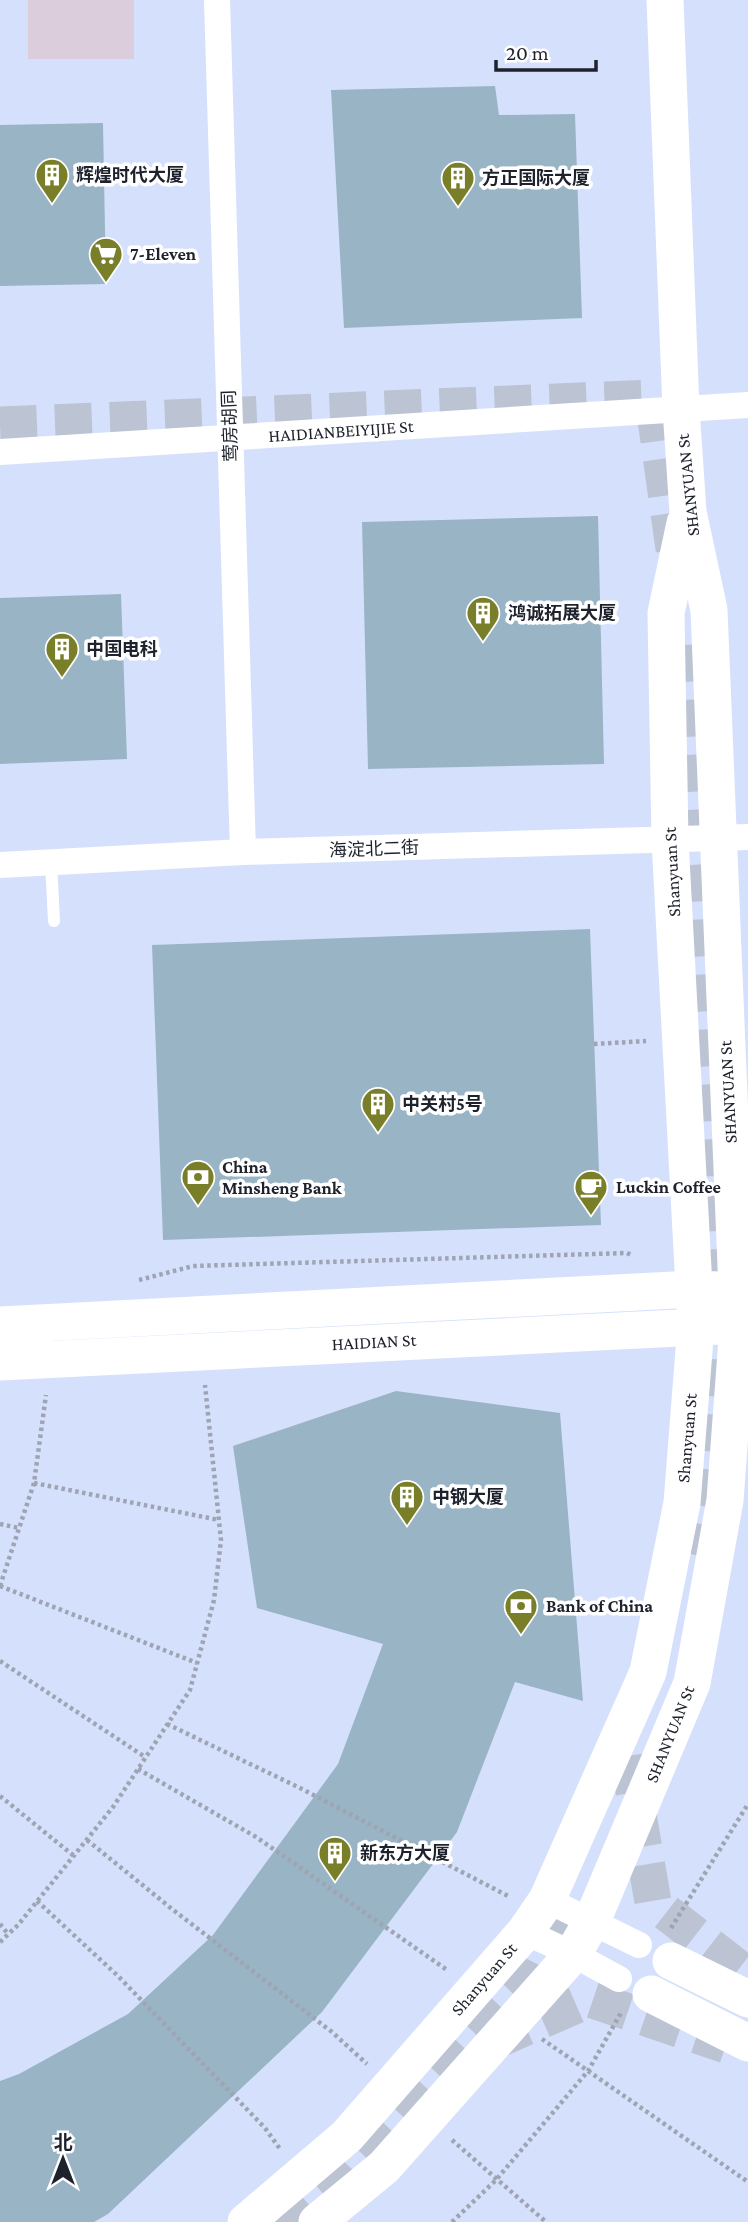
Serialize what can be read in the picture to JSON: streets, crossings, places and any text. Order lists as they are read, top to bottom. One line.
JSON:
{"streets":{"main road":["SHANYUAN St","Shanyuan St","HAIDIAN St"],"street":["莺房胡同","HAIDIANBEIYIJIE St","海淀北二街"]},"crossings":[["莺房胡同","HAIDIANBEIYIJIE St"],["莺房胡同","海淀北二街"],["HAIDIANBEIYIJIE St","SHANYUAN St"],["SHANYUAN St","海淀北二街"],["SHANYUAN St","Shanyuan St"],["SHANYUAN St","HAIDIAN St"],["海淀北二街","Shanyuan St"],["Shanyuan St","HAIDIAN St"]],"places":{"building":["辉煌时代大厦","方正国际大厦","鸿诚拓展大厦","中国电科","中关村5号","中钢大厦","新东方大厦"],"supermarket":["7-Eleven"],"bank":["China Minsheng Bank","Bank of China"],"cafe":["Luckin Coffee"]},"scale_bar":"20 m","north":"top"}
